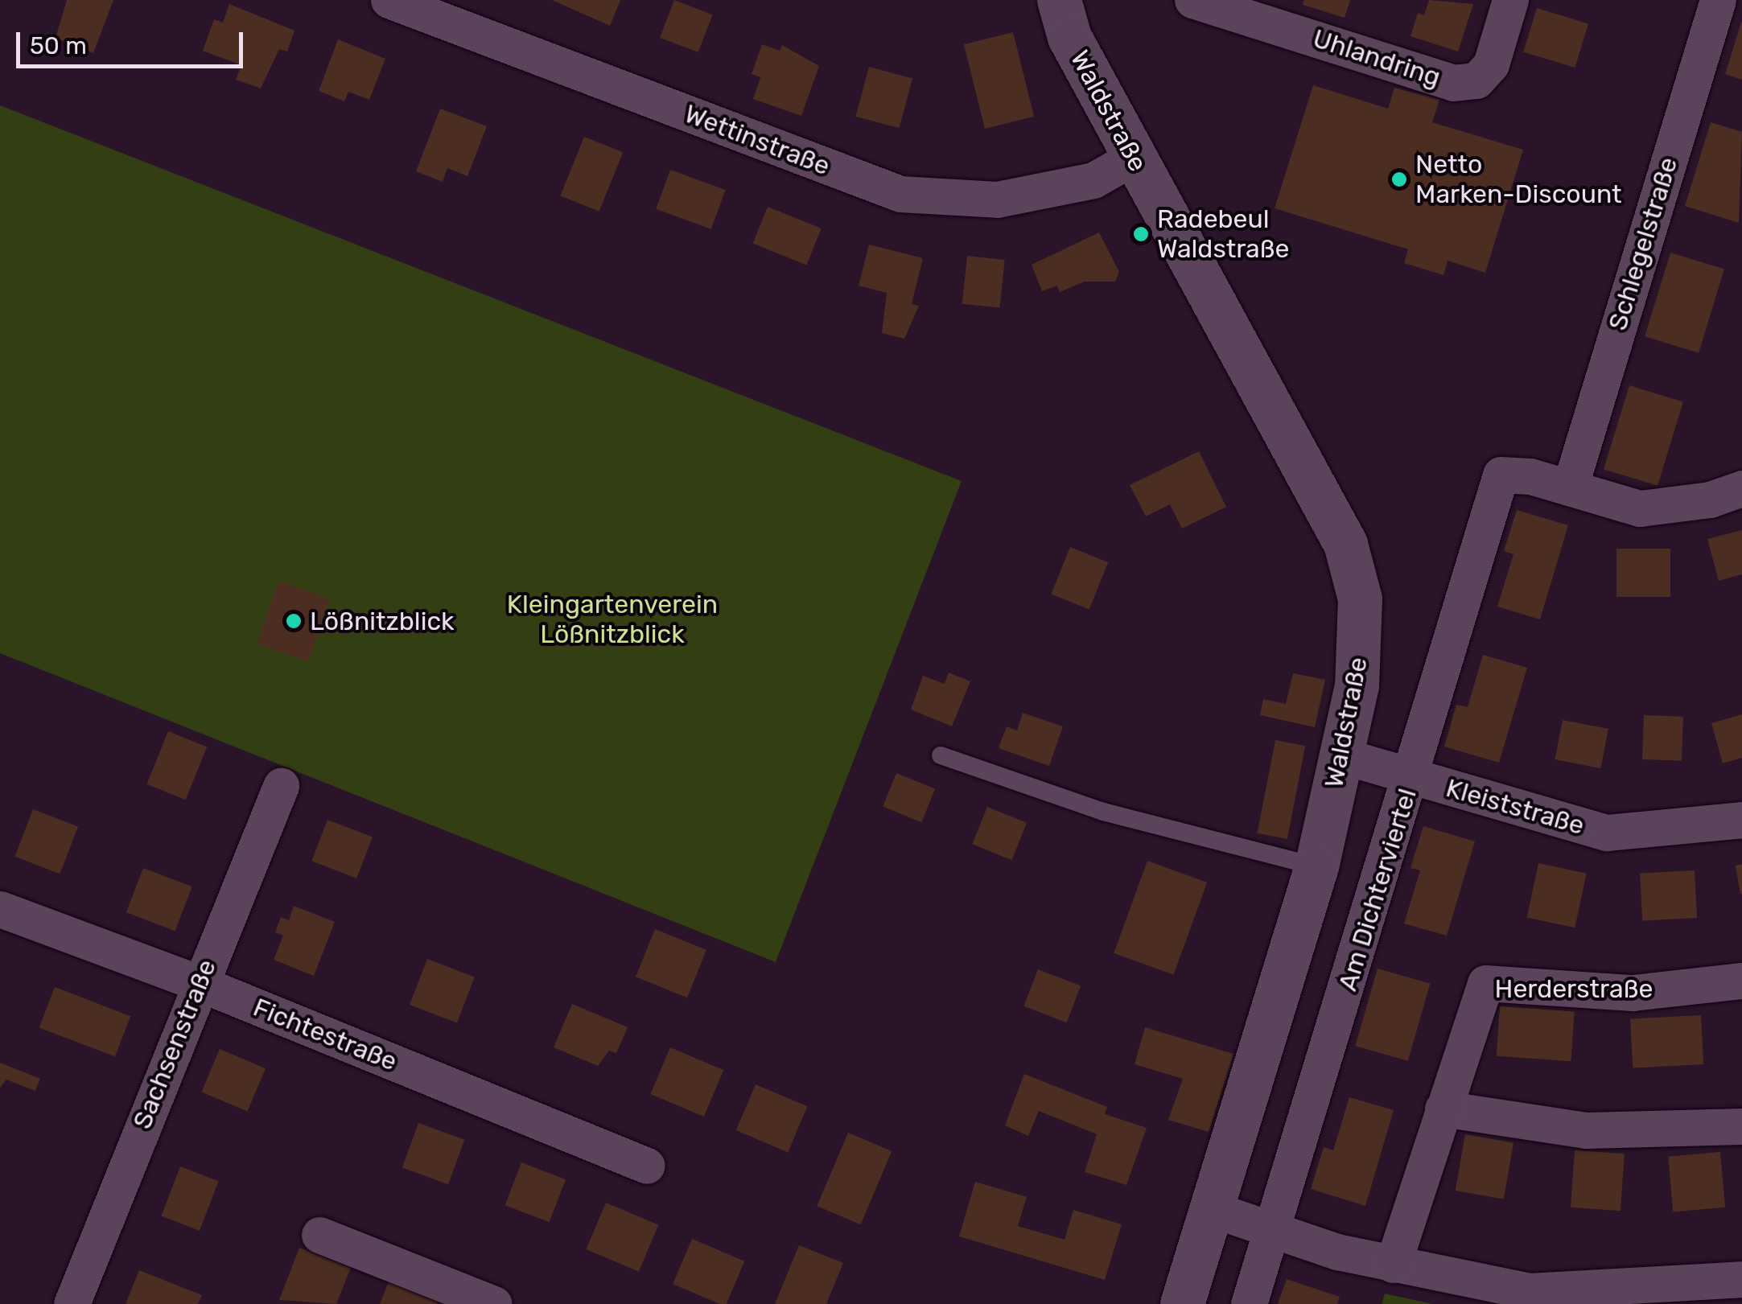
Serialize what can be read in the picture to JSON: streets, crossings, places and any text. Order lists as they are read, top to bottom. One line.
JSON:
{"streets":{"street":["Uhlandring","Waldstraße","Wettinstraße","Schlegelstraße","Kleiststraße","Am Dichterviertel","Herderstraße","Fichtestraße","Sachsenstraße"]},"crossings":[["Waldstraße","Wettinstraße"],["Waldstraße","Kleiststraße"],["Schlegelstraße","Am Dichterviertel"],["Kleiststraße","Am Dichterviertel"],["Fichtestraße","Sachsenstraße"]],"parks":["Kleingartenverein Lößnitzblick"],"places":["Netto Marken-Discount","Radebeul Waldstraße","Lößnitzblick"],"scale_bar":"50 m"}
